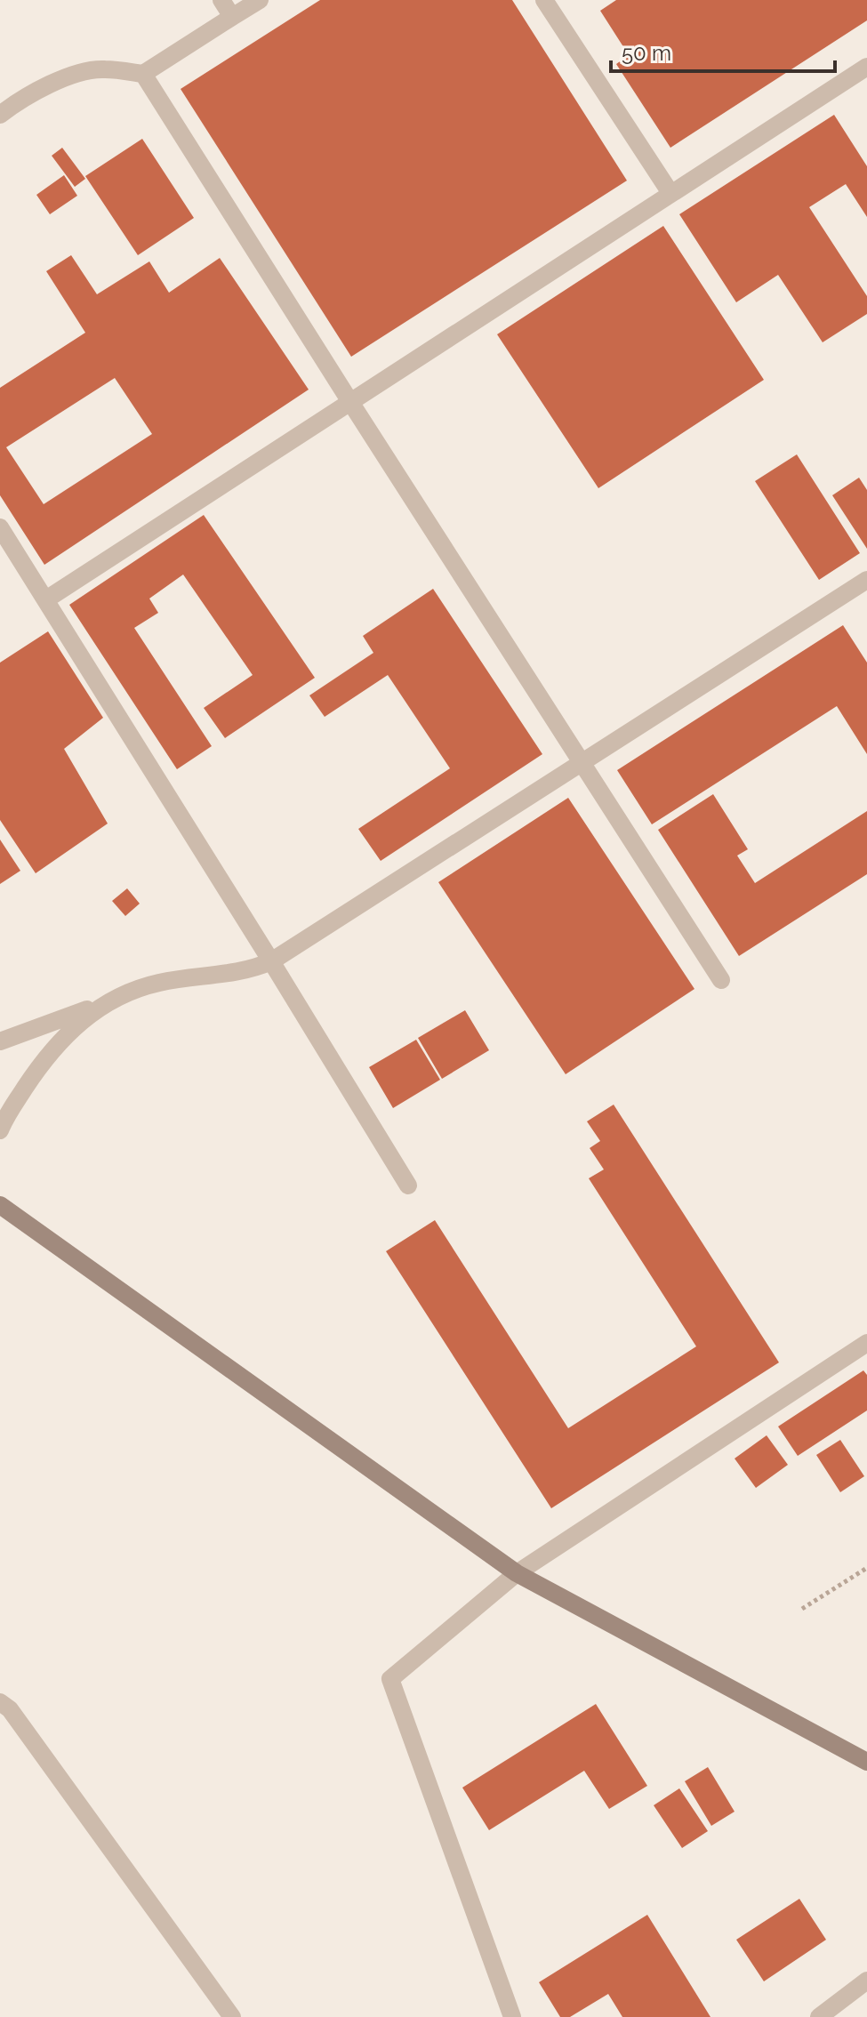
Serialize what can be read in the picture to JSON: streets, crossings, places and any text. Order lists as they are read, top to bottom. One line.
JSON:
{"scale_bar":"50 m"}
